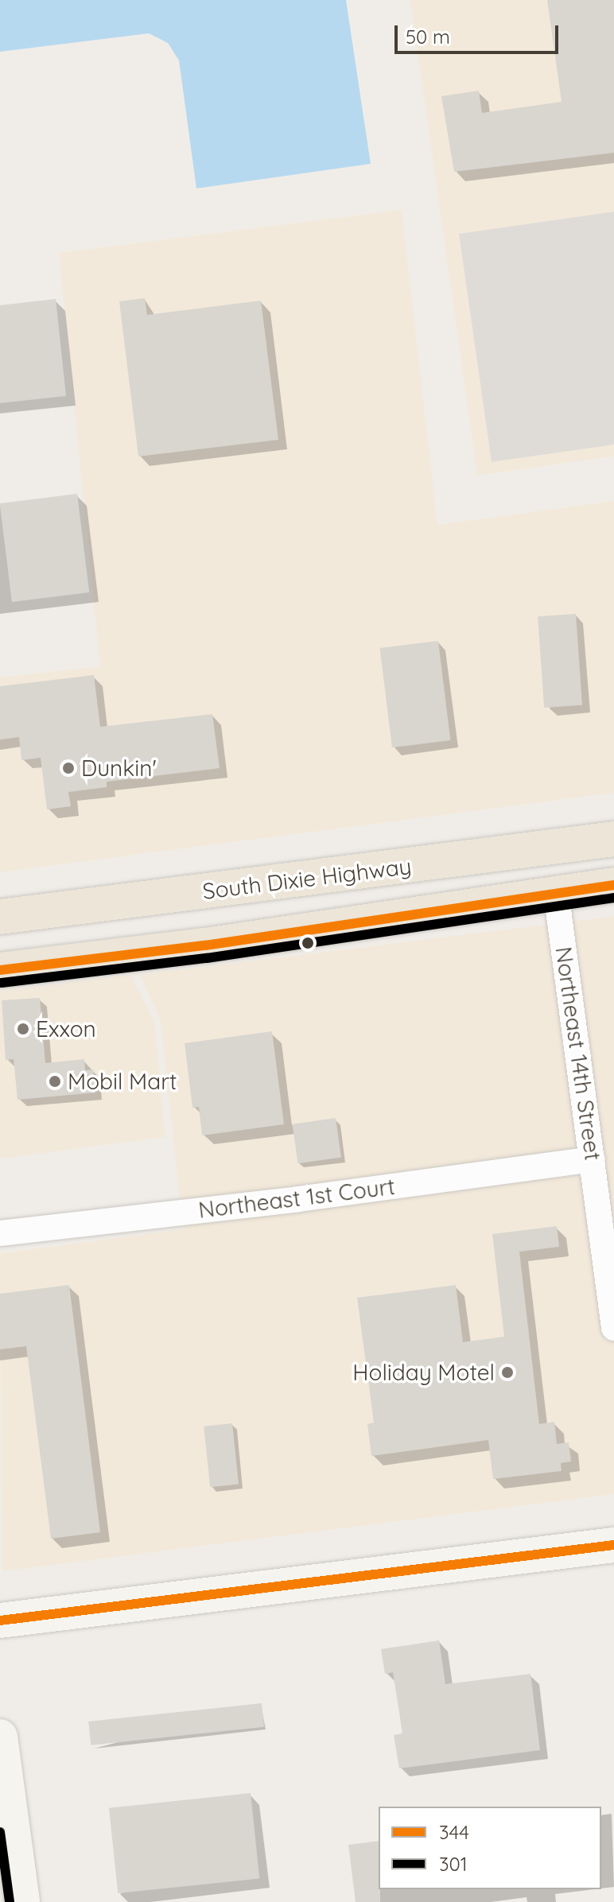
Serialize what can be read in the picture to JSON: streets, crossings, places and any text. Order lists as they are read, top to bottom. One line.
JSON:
{"streets":{"highway":["South Dixie Highway"],"street":["Northeast 14th Street","Northeast 1st Court"]},"crossings":[["Northeast 14th Street","Northeast 1st Court"]],"places":["Dunkin'","Exxon","Mobil Mart","Holiday Motel"],"lines":["transit line 344","transit line 301"],"legend":["344","301"],"scale_bar":"50 m"}
